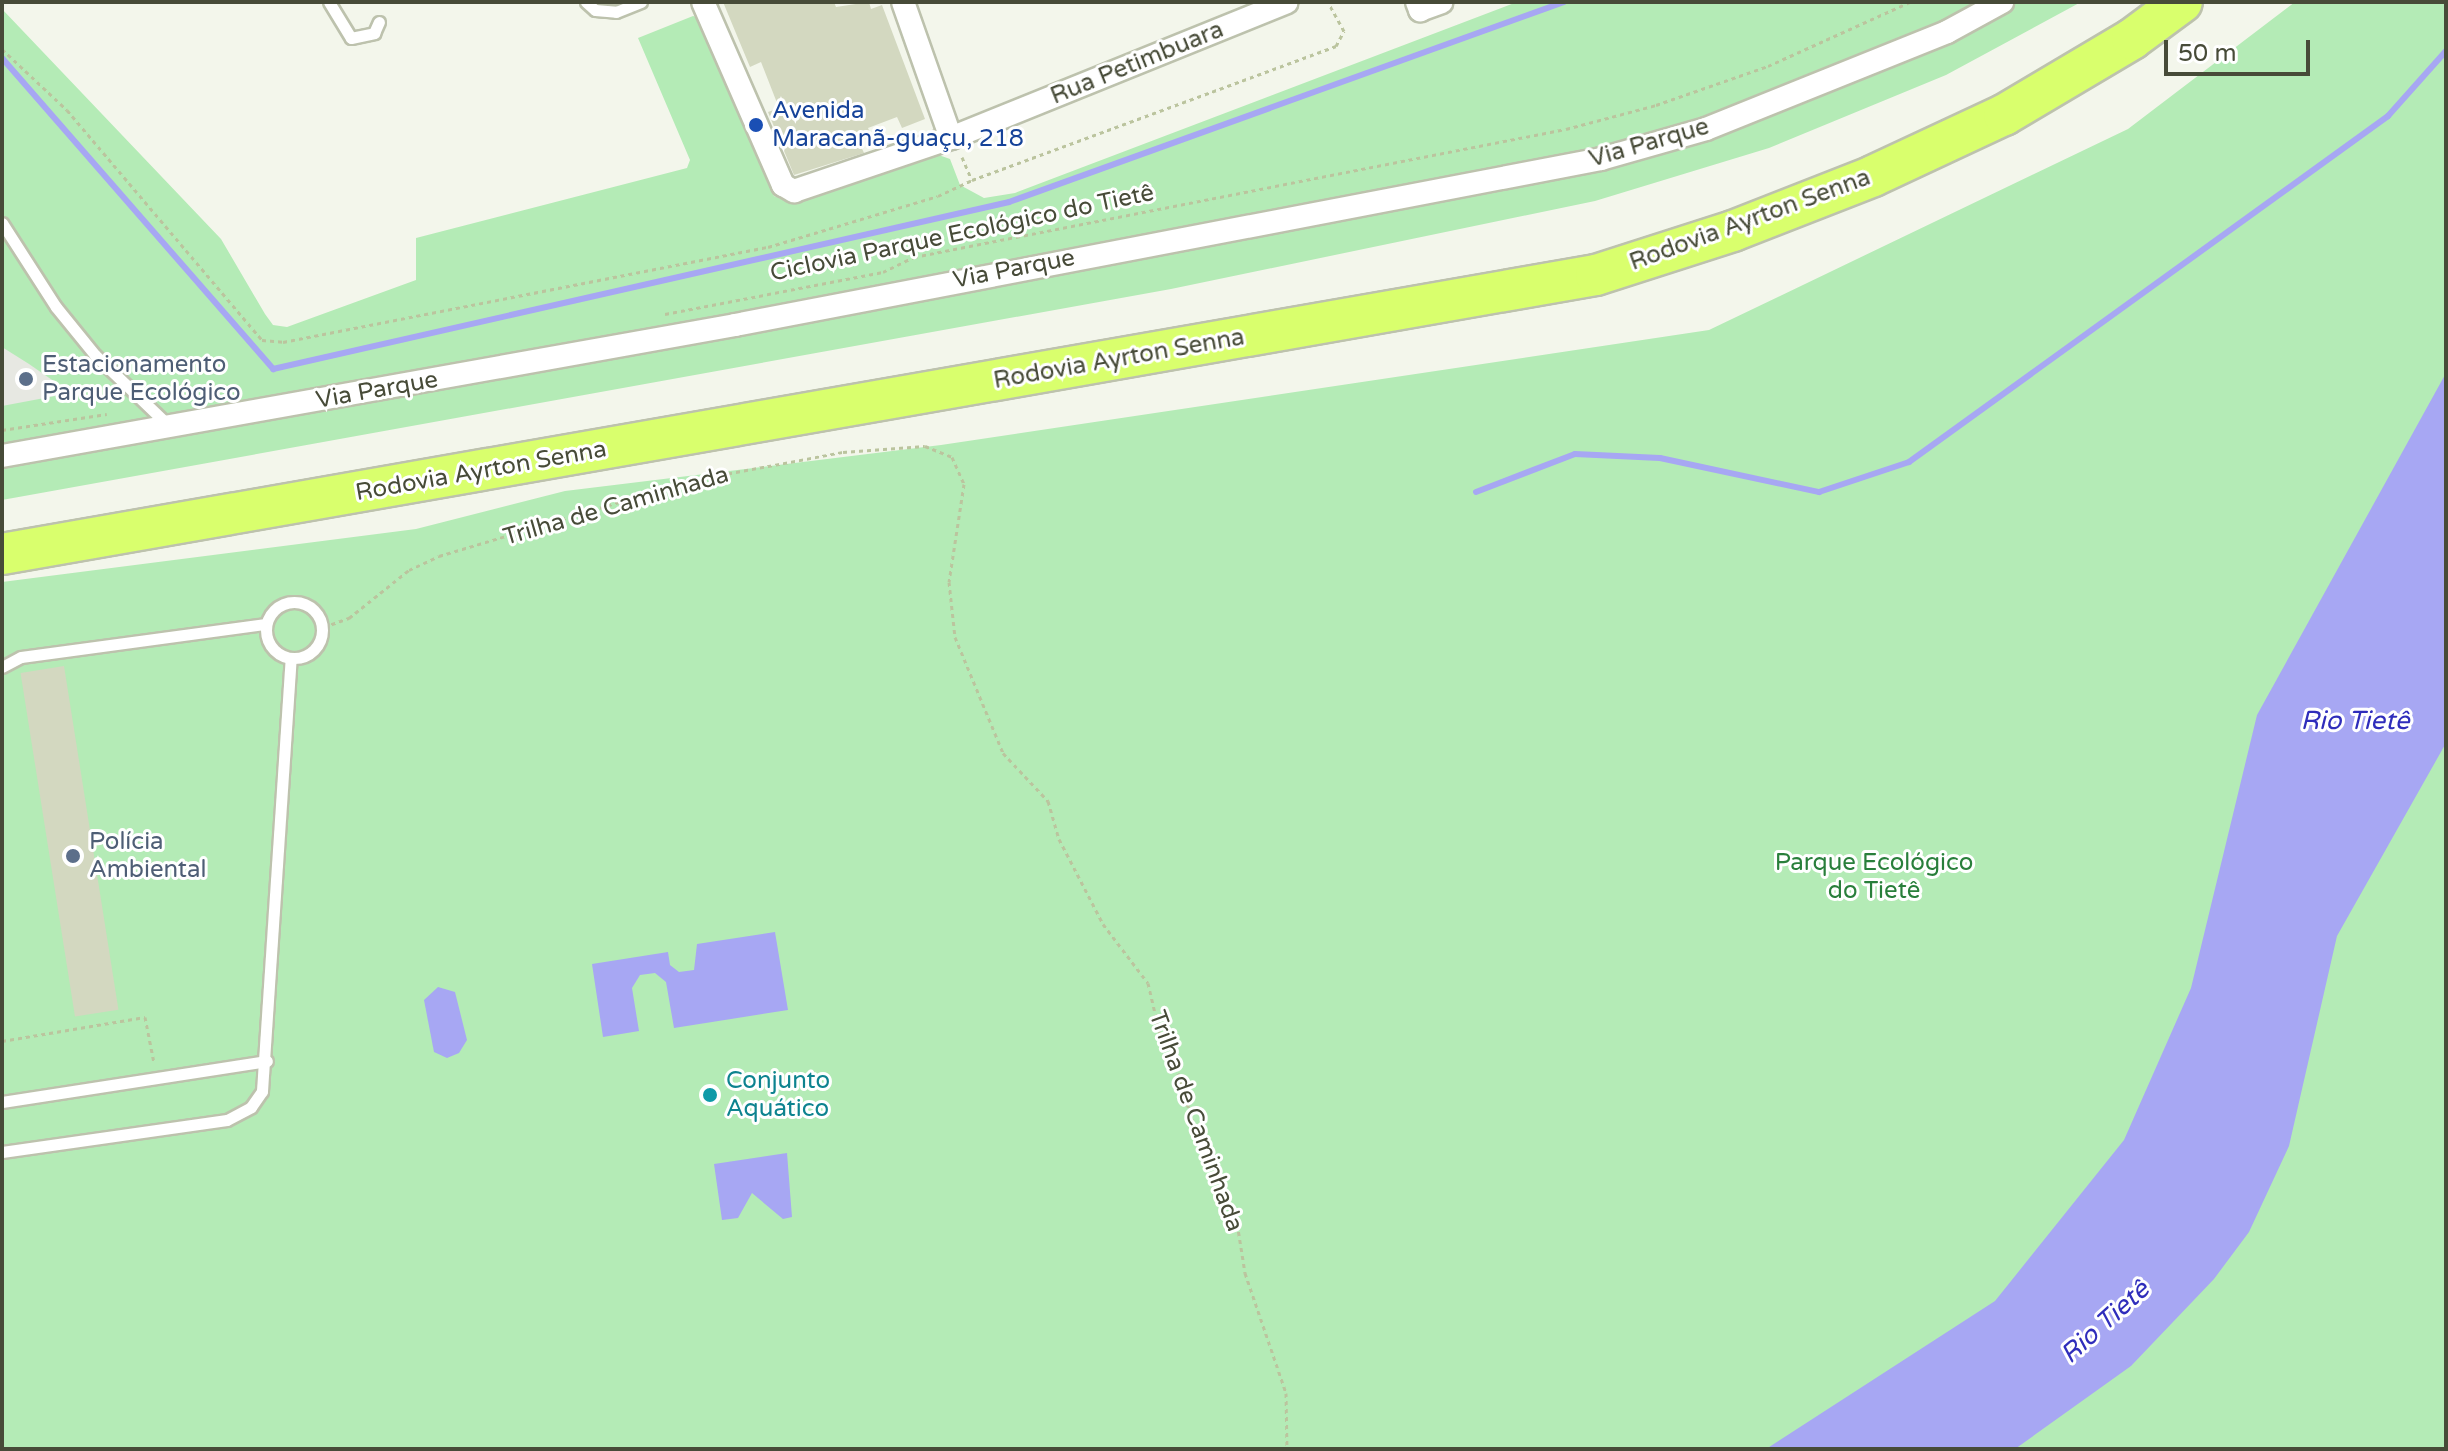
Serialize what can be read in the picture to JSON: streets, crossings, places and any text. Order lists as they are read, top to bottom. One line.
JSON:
{"streets":{"highway":["Rodovia Ayrton Senna"],"street":["Rua Petimbuara","Via Parque"],"path":["Ciclovia Parque Ecológico do Tietê","Trilha de Caminhada"]},"water":["Rio Tietê"],"parks":["Parque Ecológico do Tietê"],"places":["Avenida Maracanã-guaçu, 218","Estacionamento Parque Ecológico","Polícia Ambiental","Conjunto Aquático"],"scale_bar":"50 m"}
